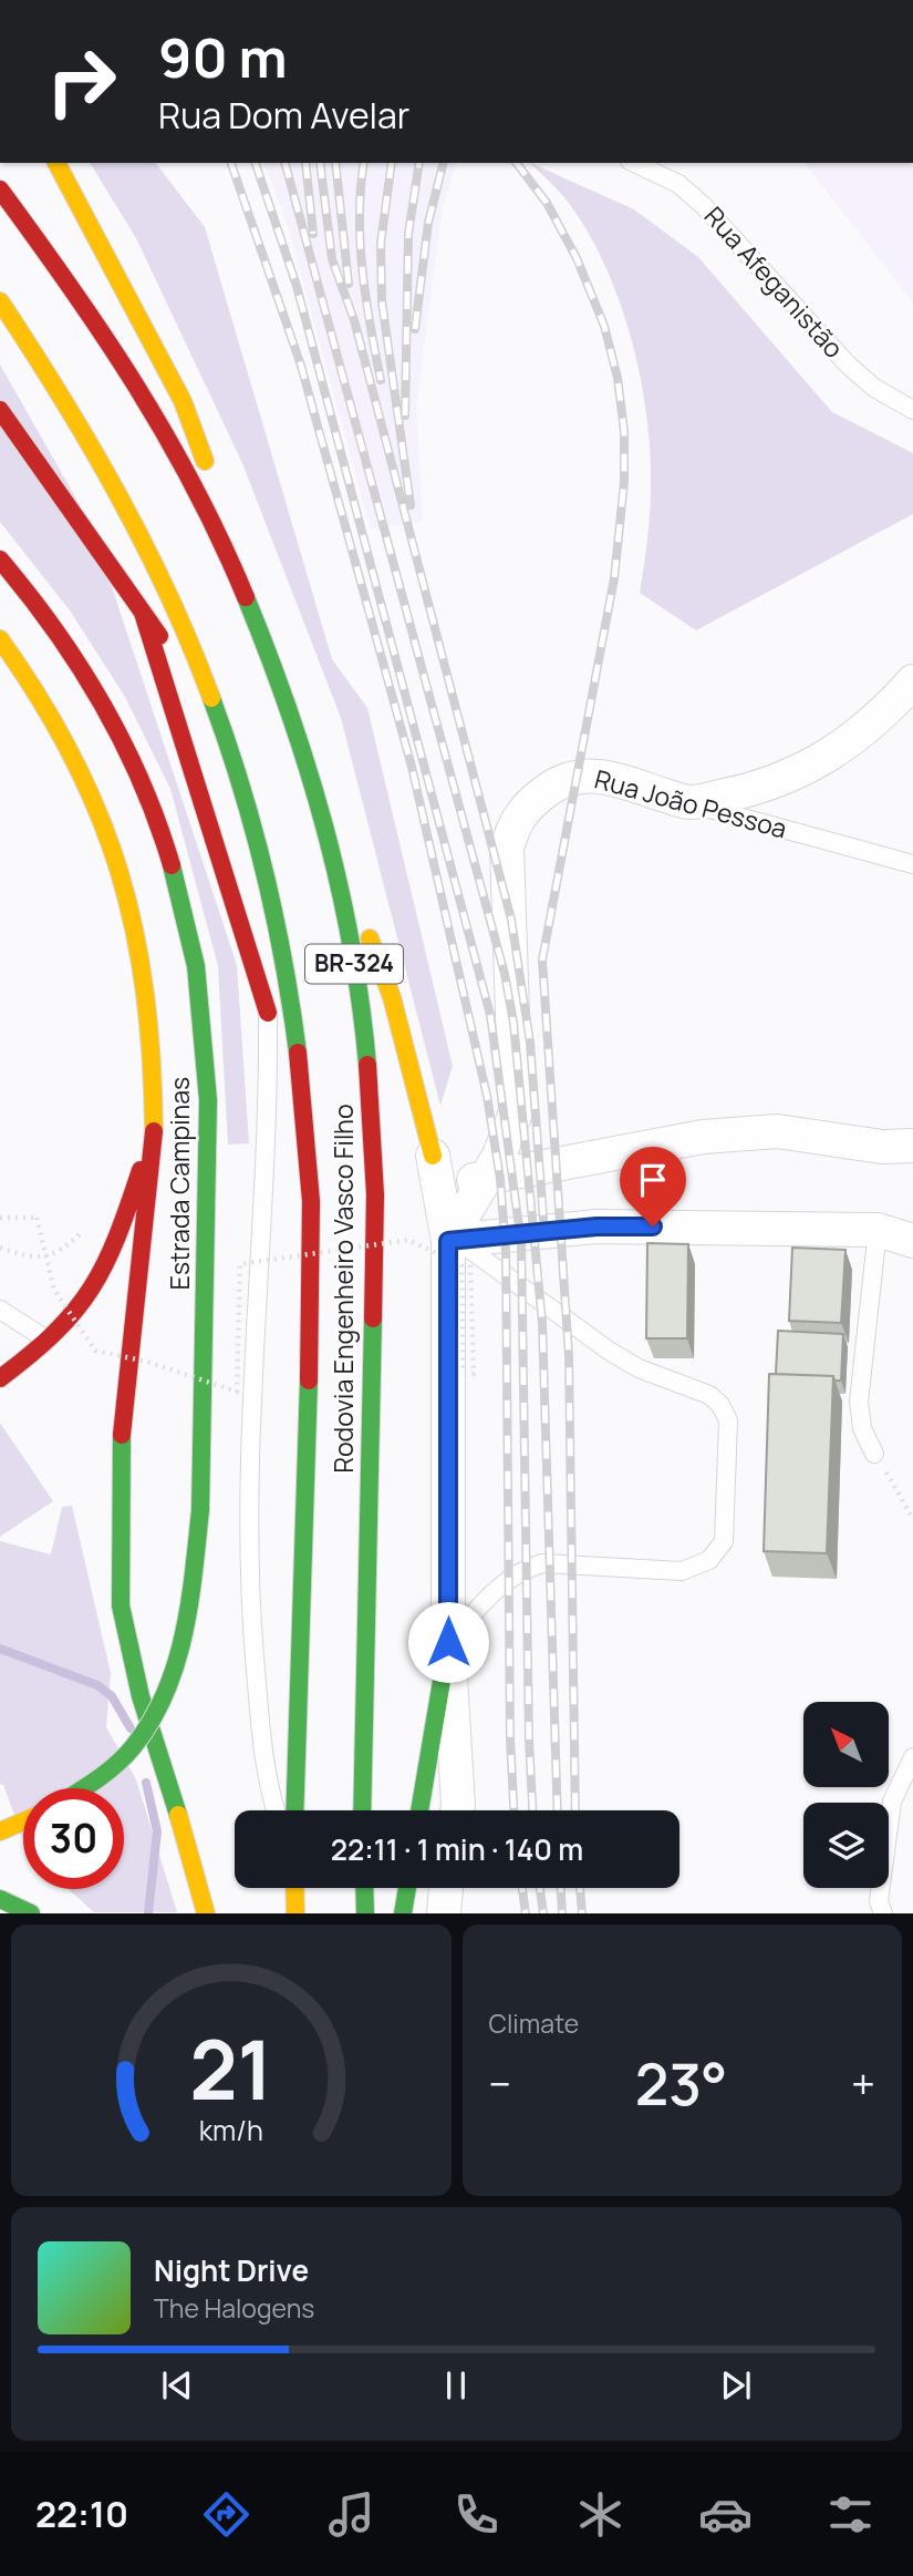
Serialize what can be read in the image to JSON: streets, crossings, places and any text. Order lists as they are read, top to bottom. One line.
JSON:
{"streets":{"main road":["BR-324","Estrada Campinas","Rodovia Engenheiro Vasco Filho"],"street":["Rua João Pessoa"],"lane":["Rua Afeganistão"]},"north":"top left","page":{"turn":["90 m","Rua Dom Avelar"],"limit":"30","trip":"22:11 · 1 min · 140 m","tile":"Climate","heat":["−","23°","+"],"song":["Night Drive","The Halogens"],"tabs":"22:10","gauge":["21","km/h"]}}
